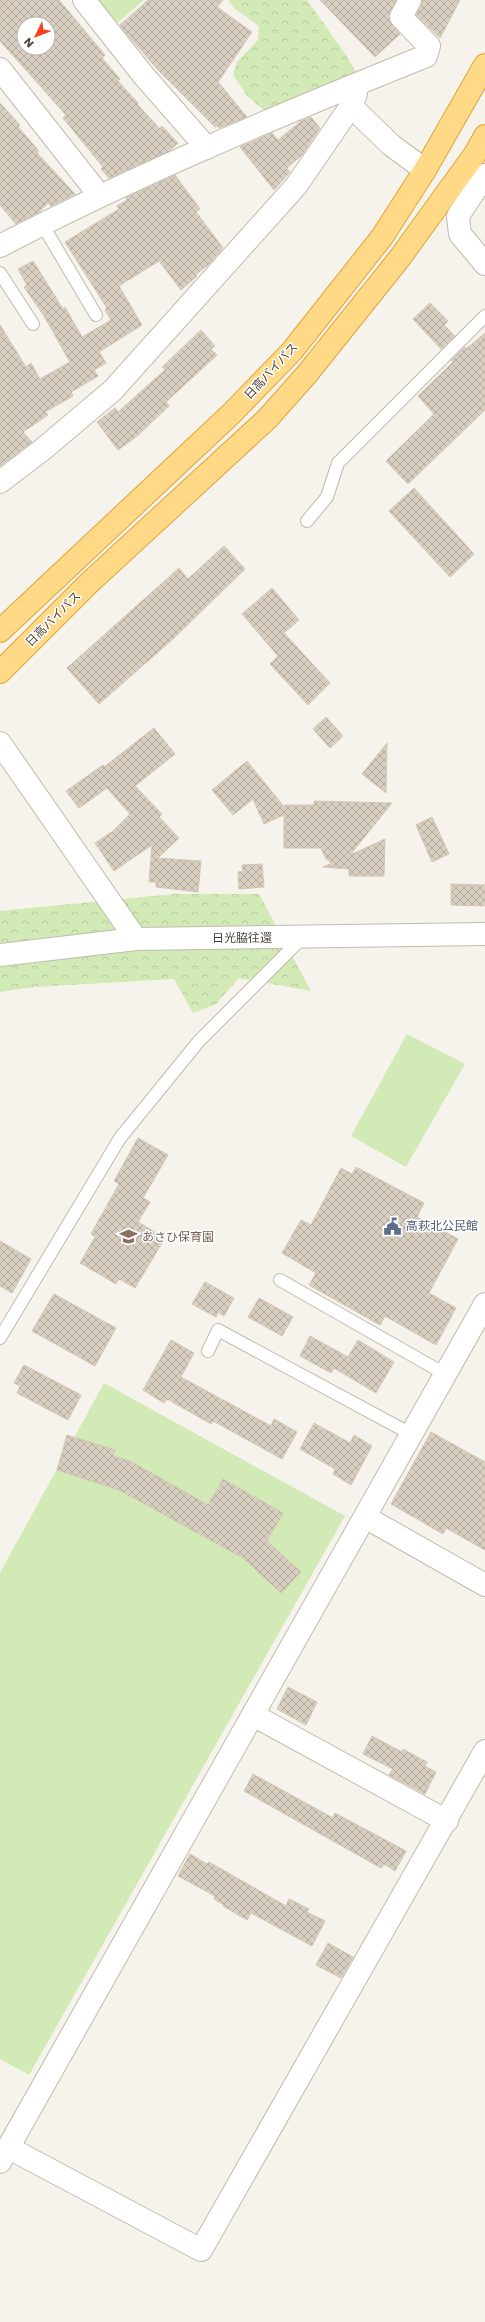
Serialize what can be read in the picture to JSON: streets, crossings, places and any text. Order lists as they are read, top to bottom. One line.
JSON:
{"streets":{"highway":["日高バイパス"],"street":["日光脇往還"]},"places":{"public building":["高萩北公民館"],"school or university":["あさひ保育園"]},"north":"bottom left"}
